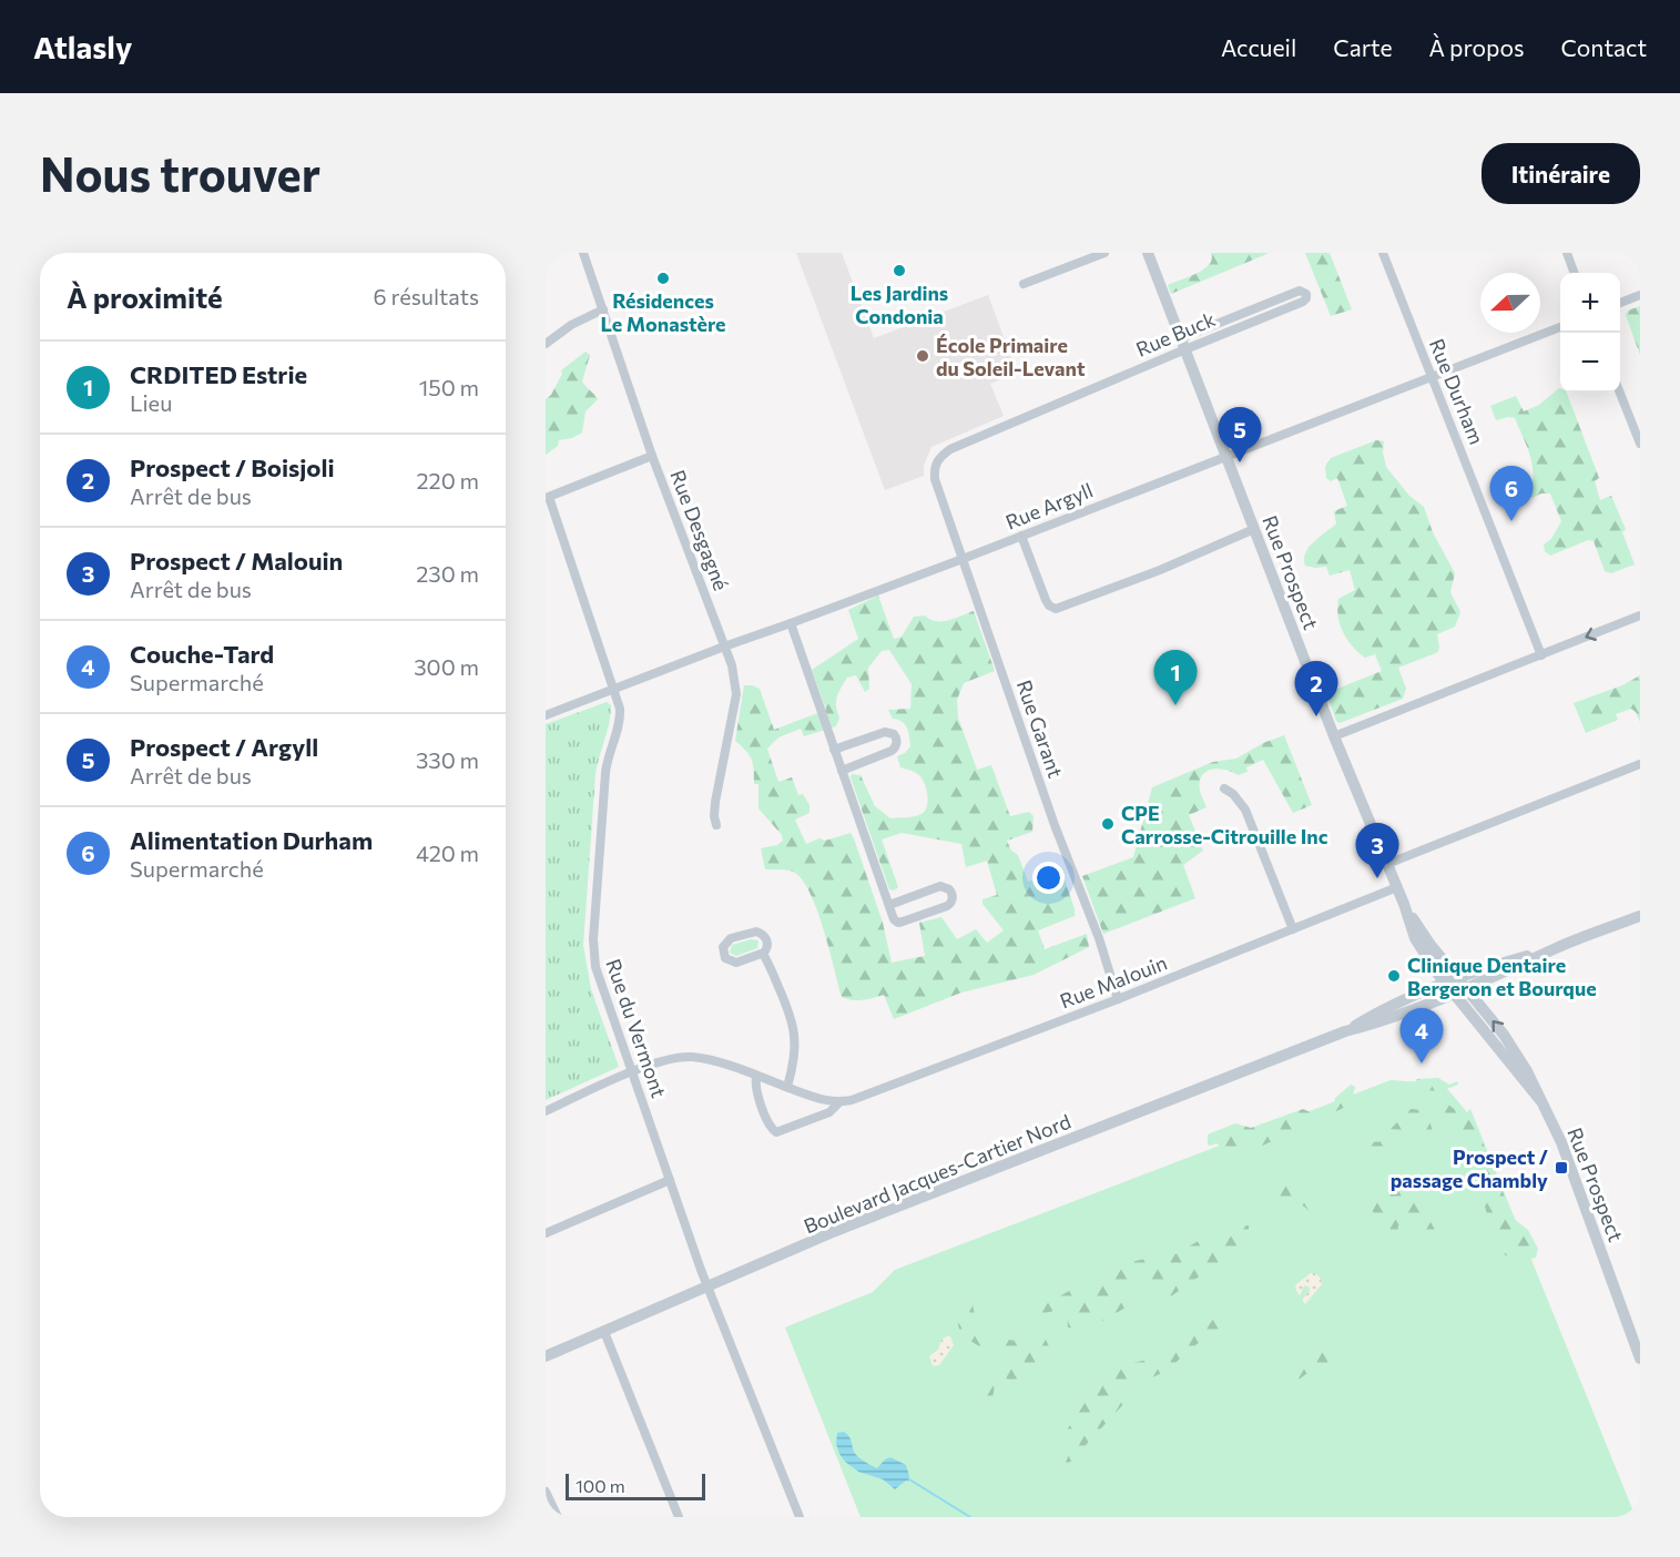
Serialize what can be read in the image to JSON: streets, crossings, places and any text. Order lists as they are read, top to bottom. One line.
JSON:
{"streets":{"street":["Rue Buck","Rue Durham","Rue Argyll","Rue Desgagné","Rue Prospect","Rue Garant","Rue Malouin","Rue du Vermont","Boulevard Jacques-Cartier Nord"]},"crossings":[["Rue Buck","Rue Prospect"],["Rue Buck","Rue Garant"],["Rue Durham","Rue Argyll"],["Rue Argyll","Rue Desgagné"],["Rue Argyll","Rue Prospect"],["Rue Argyll","Rue Garant"],["Rue Argyll","Rue du Vermont"],["Rue Prospect","Rue Malouin"],["Rue Prospect","Boulevard Jacques-Cartier Nord"],["Rue Garant","Rue Malouin"],["Rue Malouin","Rue du Vermont"],["Rue du Vermont","Boulevard Jacques-Cartier Nord"]],"places":{"other":["Les Jardins Condonia","Résidences Le Monastère","École Primaire du Soleil-Levant","CPE Carrosse-Citrouille Inc","Clinique Dentaire Bergeron et Bourque"],"transit":["Prospect / passage Chambly"]},"scale_bar":"100 m","north":"left","page":{"header":"Atlasly","nav":["Accueil","Carte","À propos","Contact"],"buttons":"Itinéraire","title":"Nous trouver","heading":["À proximité","6 résultats"],"map_buttons":["+","−"],"list":[{"mark":"1","name":"CRDITED Estrie","note":"Lieu","value":"150 m"},{"mark":"2","name":"Prospect / Boisjoli","note":"Arrêt de bus","value":"220 m"},{"mark":"3","name":"Prospect / Malouin","note":"Arrêt de bus","value":"230 m"},{"mark":"4","name":"Couche-Tard","note":"Supermarché","value":"300 m"},{"mark":"5","name":"Prospect / Argyll","note":"Arrêt de bus","value":"330 m"},{"mark":"6","name":"Alimentation Durham","note":"Supermarché","value":"420 m"}],"pins":["5","6","1","2","3","4"],"scale":"100 m"}}
